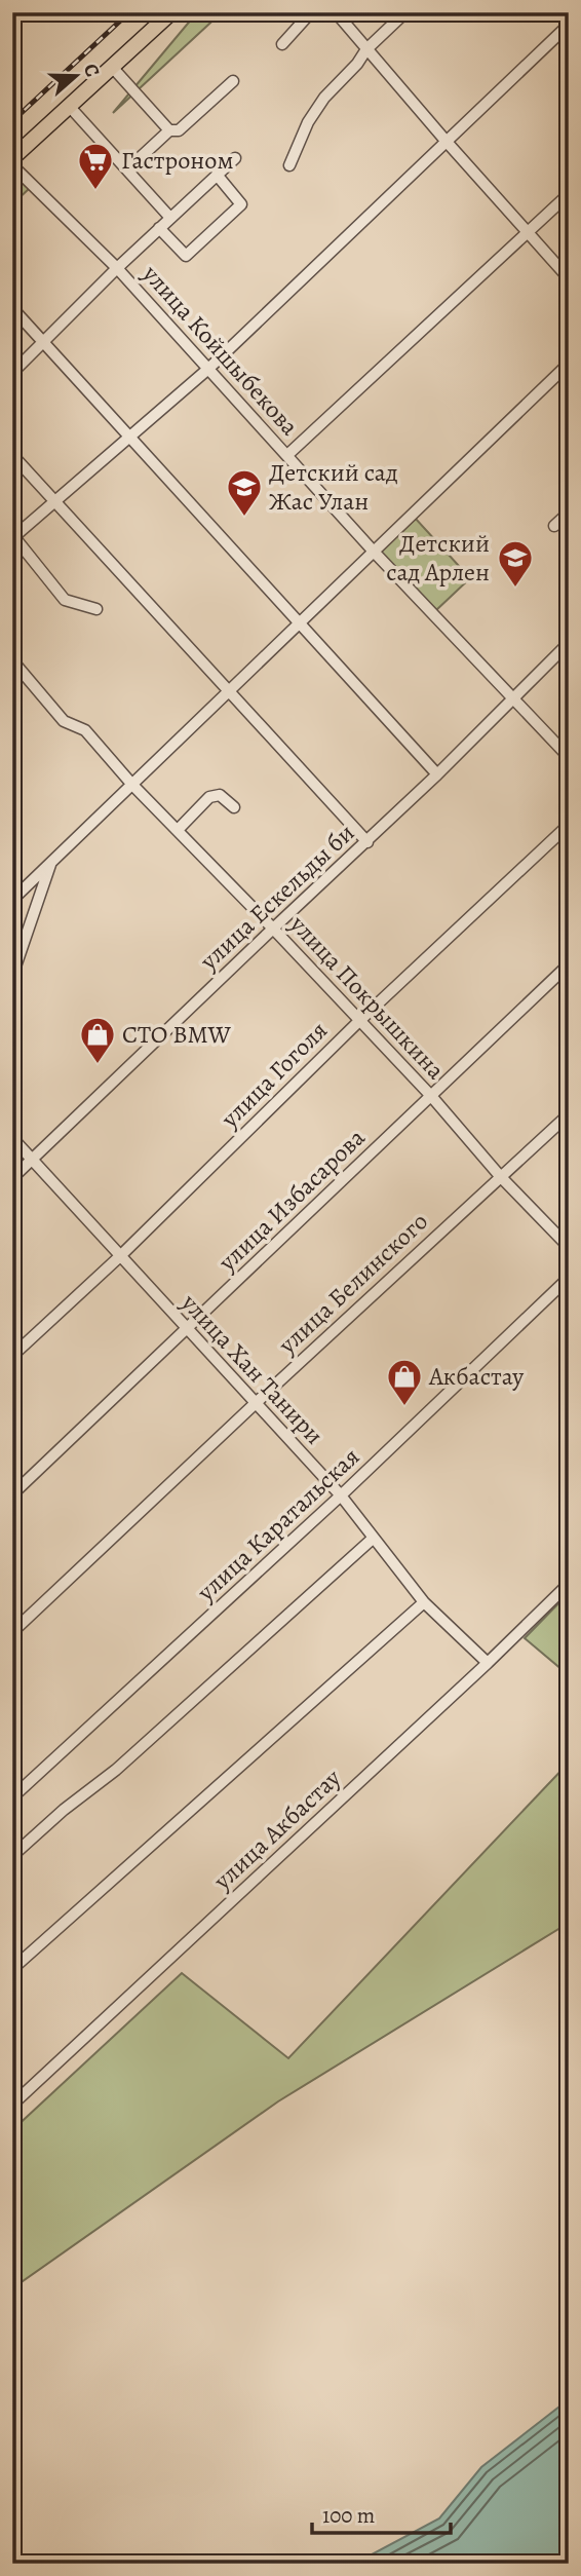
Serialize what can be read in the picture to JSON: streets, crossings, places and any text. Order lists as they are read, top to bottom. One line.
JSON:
{"streets":{"street":["улица Койшыбекова","улица Ескельды би","улица Покрышкина","улица Гоголя","улица Избасарова","улица Белинского","улица Хан Танири","улица Каратальская","улица Акбастау"]},"crossings":[["улица Койшыбекова","улица Ескельды би"],["улица Ескельды би","улица Покрышкина"],["улица Ескельды би","улица Хан Танири"],["улица Покрышкина","улица Гоголя"],["улица Покрышкина","улица Избасарова"],["улица Покрышкина","улица Белинского"],["улица Гоголя","улица Хан Танири"],["улица Избасарова","улица Хан Танири"],["улица Белинского","улица Хан Танири"],["улица Хан Танири","улица Каратальская"],["улица Хан Танири","улица Акбастау"]],"places":{"supermarket":["Гастроном"],"school or university":["Детский сад Жас Улан","Детский сад Арлен"],"shop":["СТО BMW","Акбастау"]},"scale_bar":"100 m","north":"right"}
